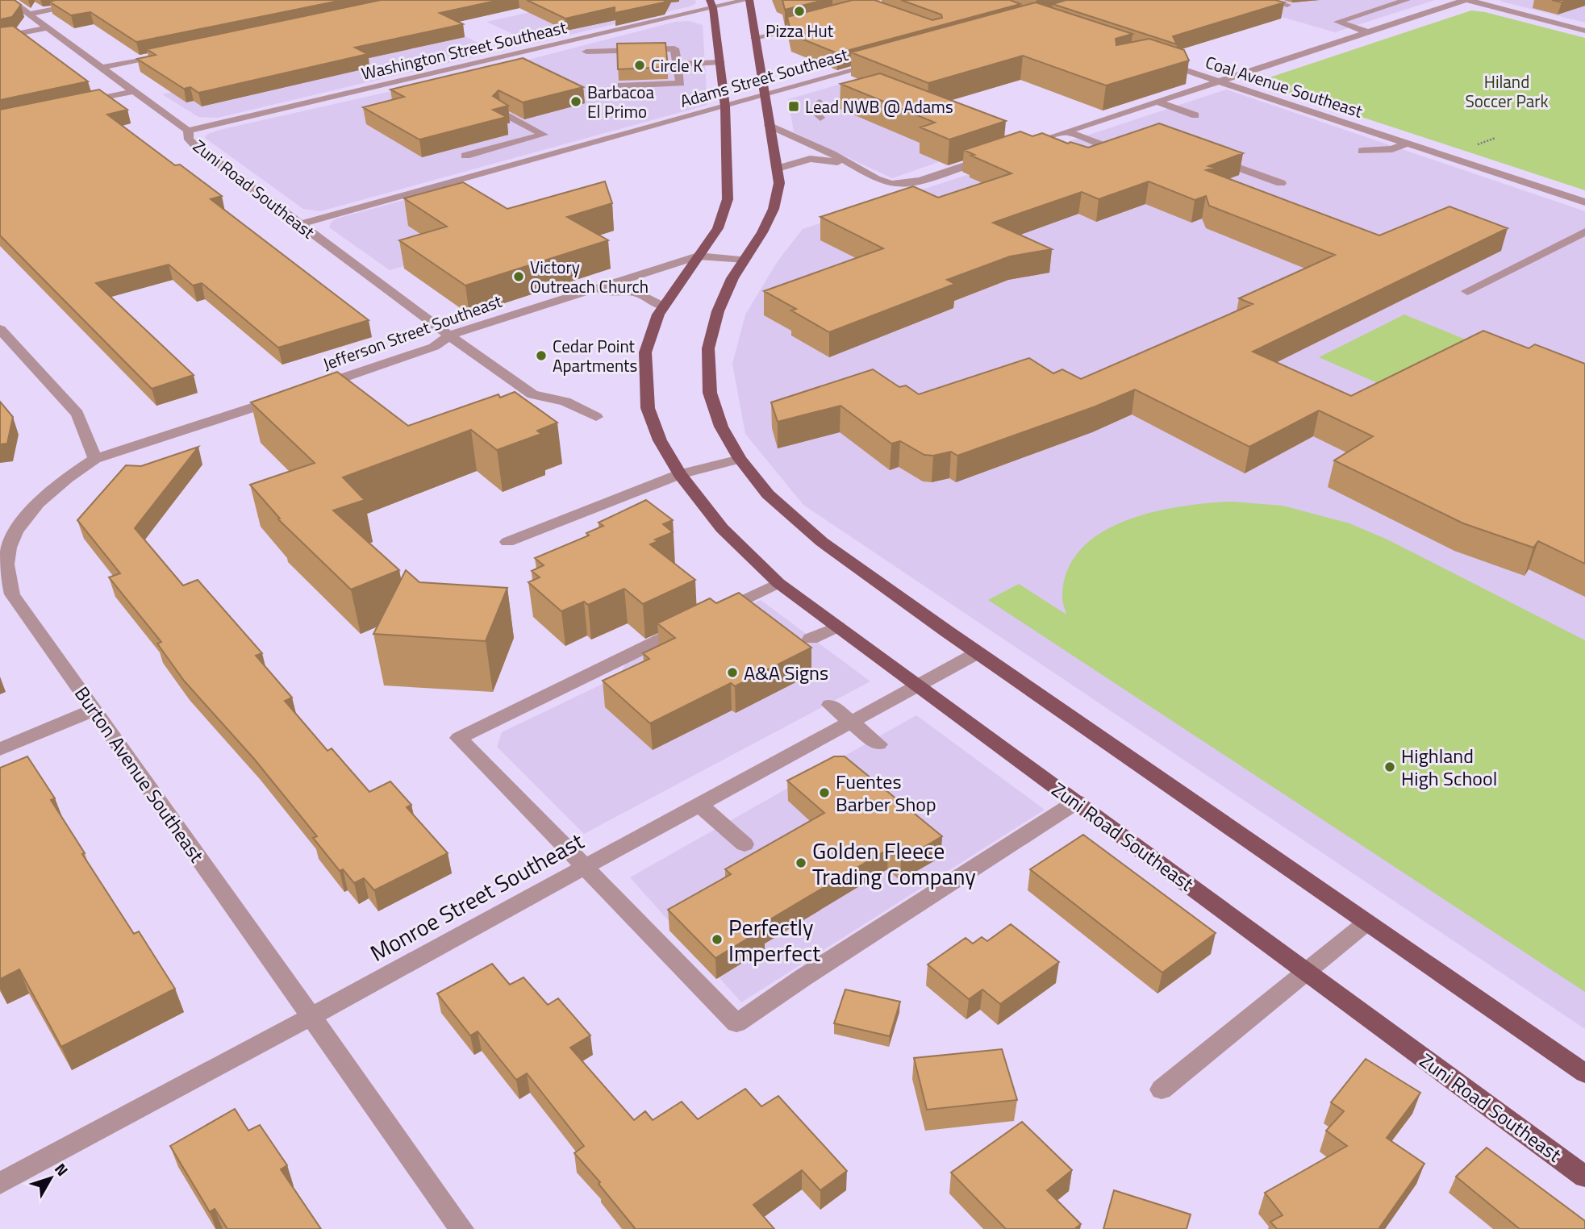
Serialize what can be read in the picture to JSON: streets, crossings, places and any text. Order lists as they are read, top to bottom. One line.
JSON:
{"streets":{"main road":["Zuni Road Southeast"],"street":["Washington Street Southeast","Adams Street Southeast","Coal Avenue Southeast","Jefferson Street Southeast","Burton Avenue Southeast","Monroe Street Southeast"]},"crossings":[["Washington Street Southeast","Zuni Road Southeast"],["Adams Street Southeast","Zuni Road Southeast"],["Zuni Road Southeast","Jefferson Street Southeast"],["Zuni Road Southeast","Monroe Street Southeast"],["Burton Avenue Southeast","Monroe Street Southeast"]],"parks":["Hiland Soccer Park"],"places":{"other":["Pizza Hut","Circle K","Barbacoa El Primo","Victory Outreach Church","Cedar Point Apartments","A&A Signs","Highland High School","Fuentes Barber Shop","Golden Fleece Trading Company","Perfectly Imperfect"],"transit":["Lead NWB @ Adams"]},"north":"top right"}
